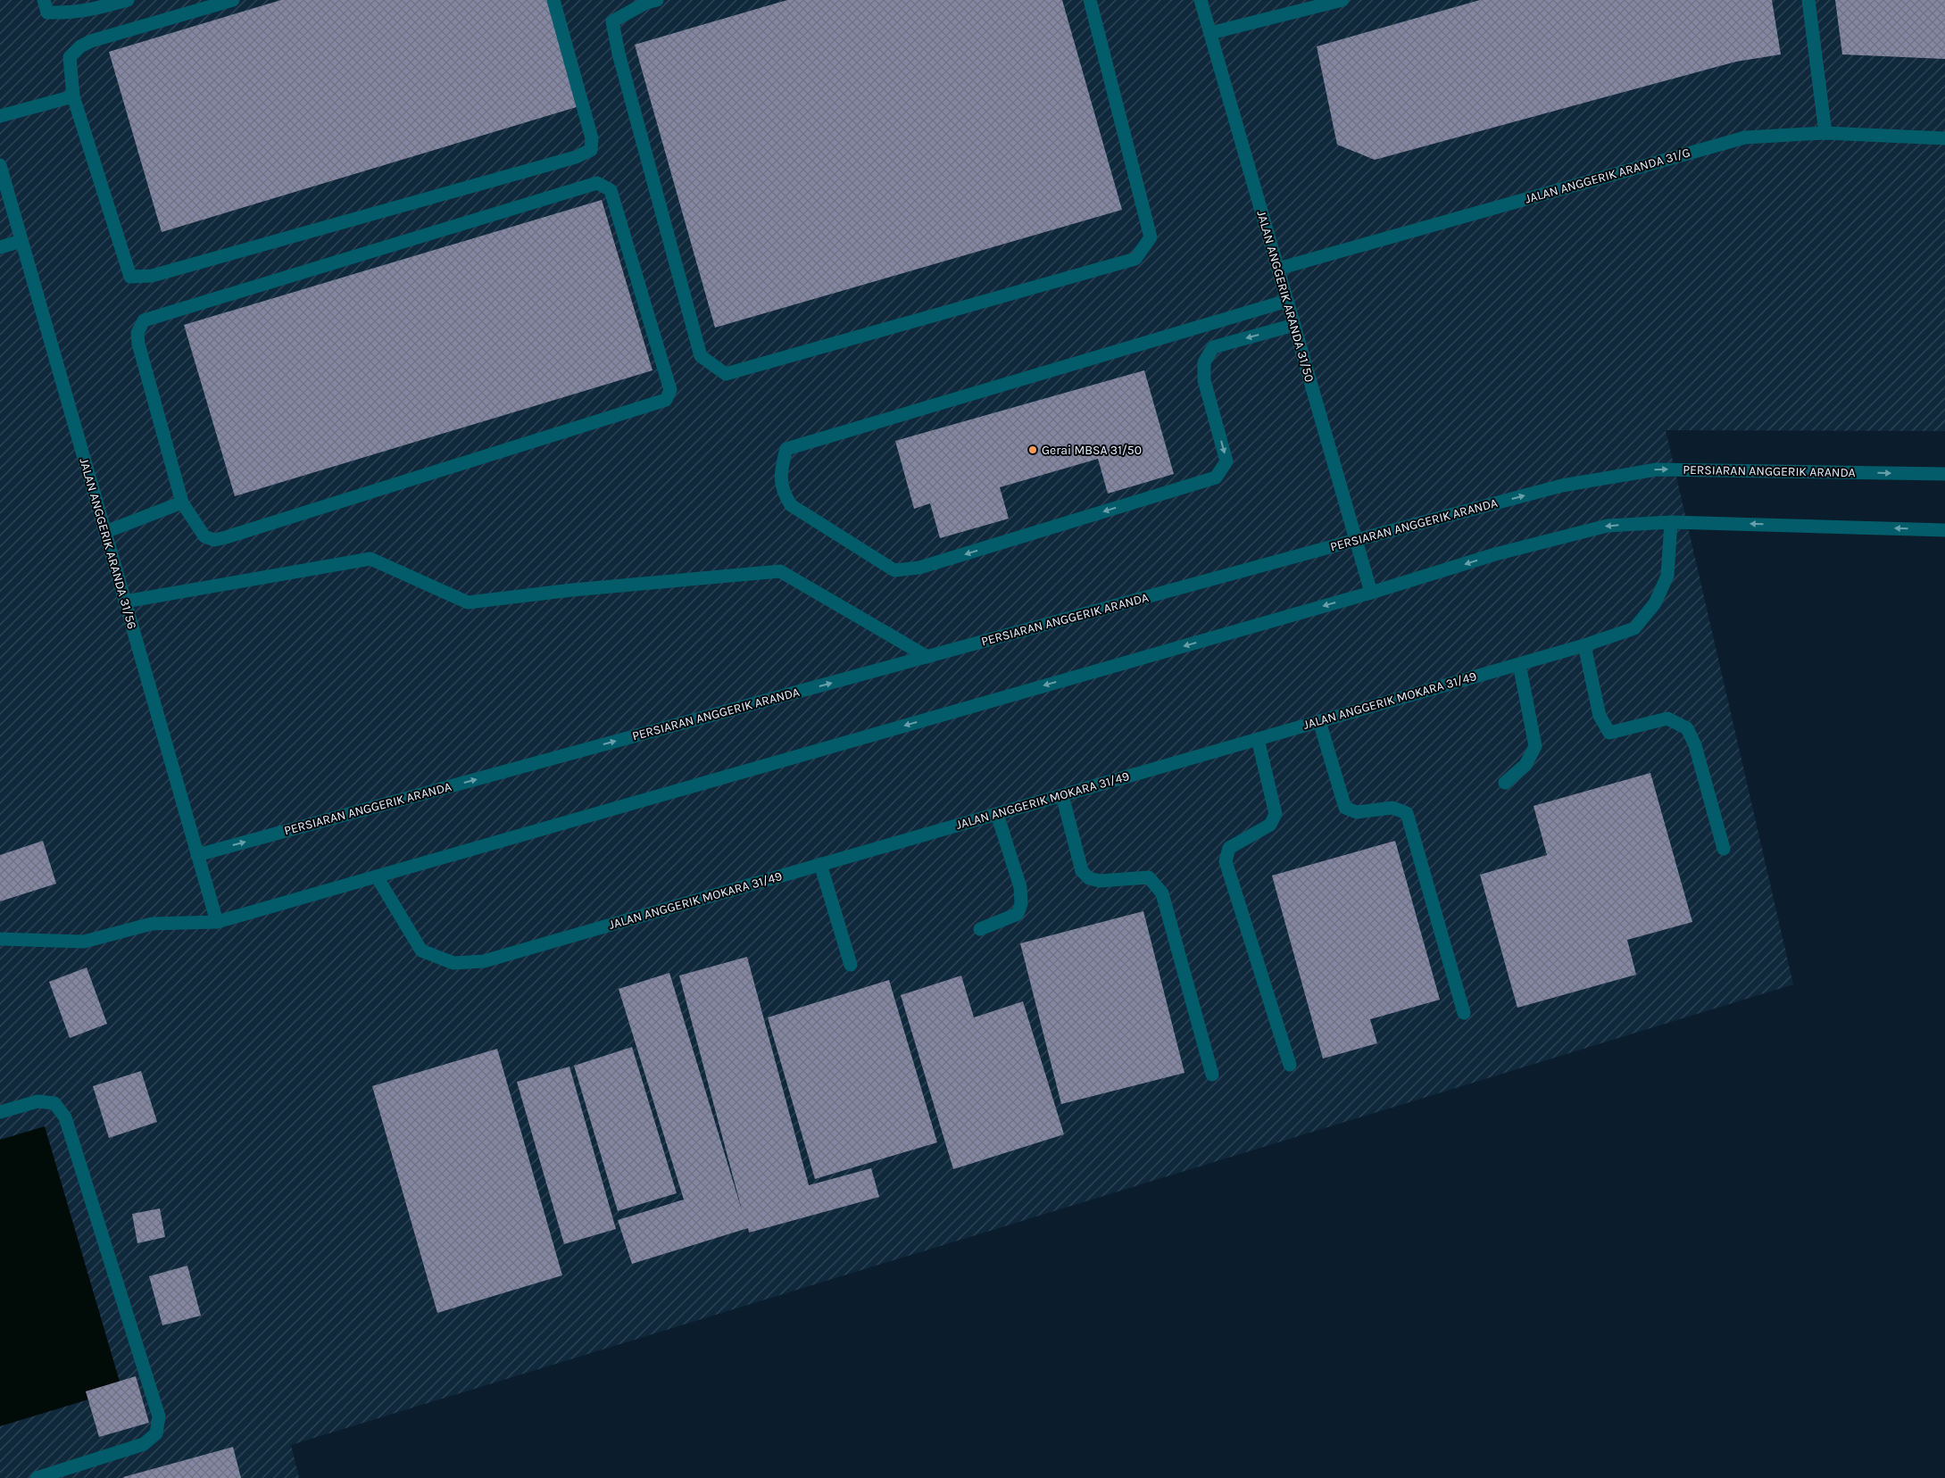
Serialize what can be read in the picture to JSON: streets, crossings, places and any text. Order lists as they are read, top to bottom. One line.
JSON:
{"streets":{"street":["JALAN ANGGERIK ARANDA 31/G","JALAN ANGGERIK ARANDA 31/50","PERSIARAN ANGGERIK ARANDA","JALAN ANGGERIK ARANDA 31/56","JALAN ANGGERIK MOKARA 31/49"]},"crossings":[["JALAN ANGGERIK ARANDA 31/G","JALAN ANGGERIK ARANDA 31/50"],["JALAN ANGGERIK ARANDA 31/50","PERSIARAN ANGGERIK ARANDA"],["PERSIARAN ANGGERIK ARANDA","JALAN ANGGERIK ARANDA 31/56"]],"places":["Gerai MBSA 31/50"]}
